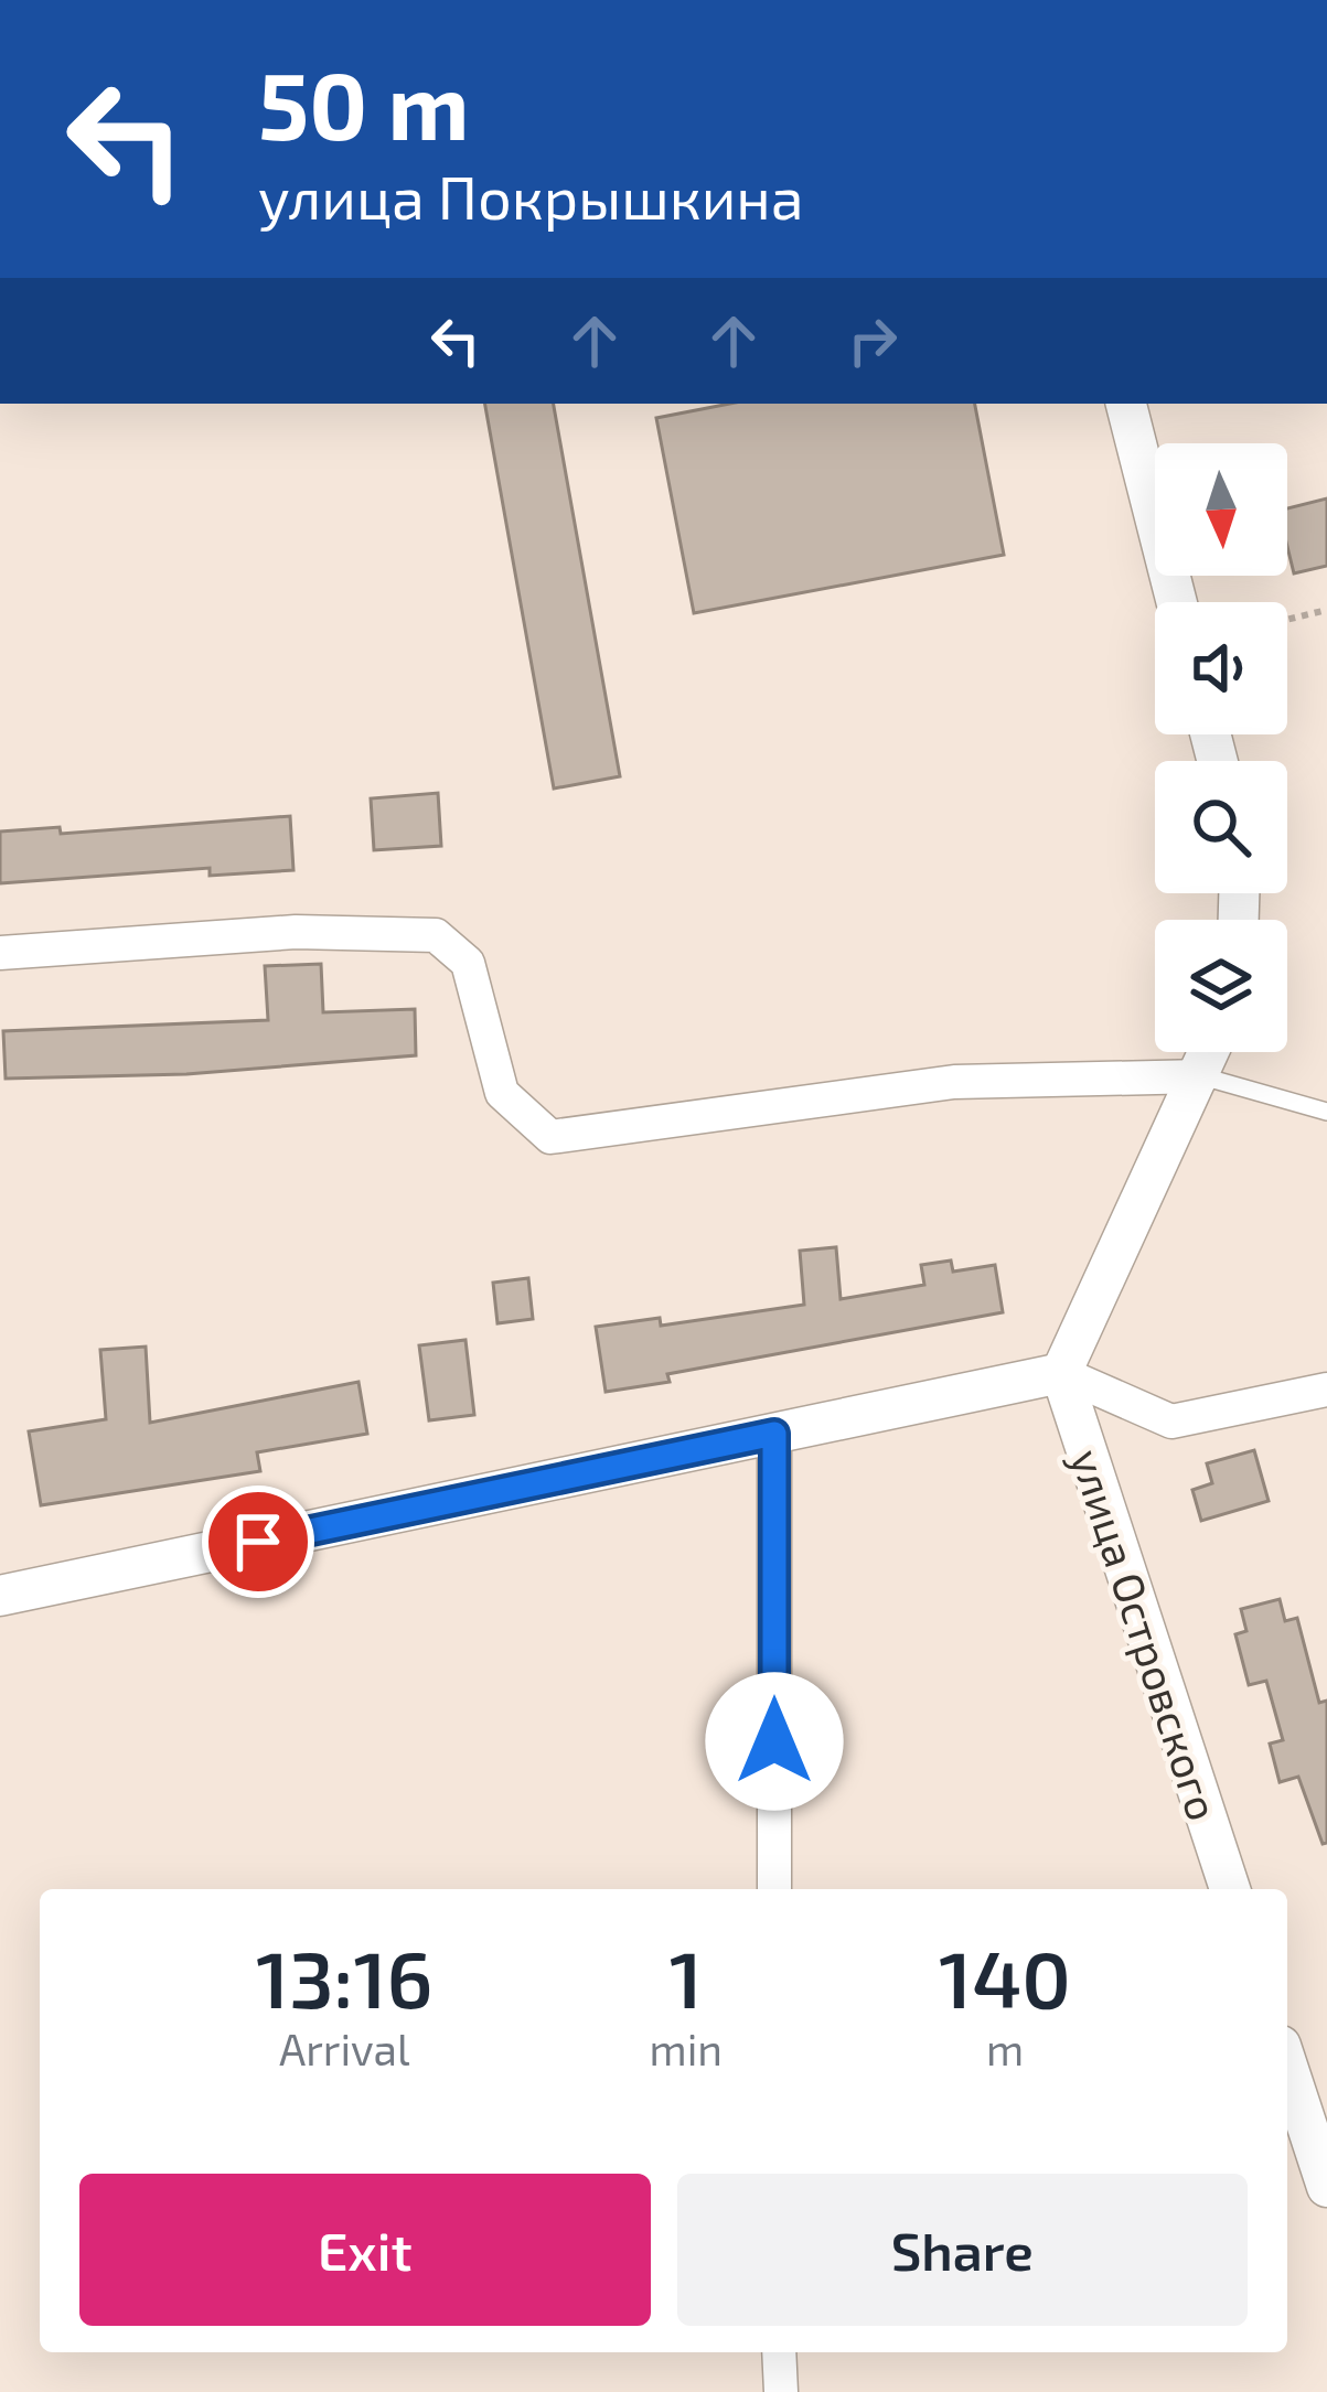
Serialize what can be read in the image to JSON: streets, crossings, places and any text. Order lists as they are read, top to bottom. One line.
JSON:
{"streets":{"street":["улица Островского"]},"north":"bottom","page":{"turn":["50 m","улица Покрышкина"],"eta":["13:16","Arrival","1","min","140","m"],"buttons":["Exit","Share"]}}
